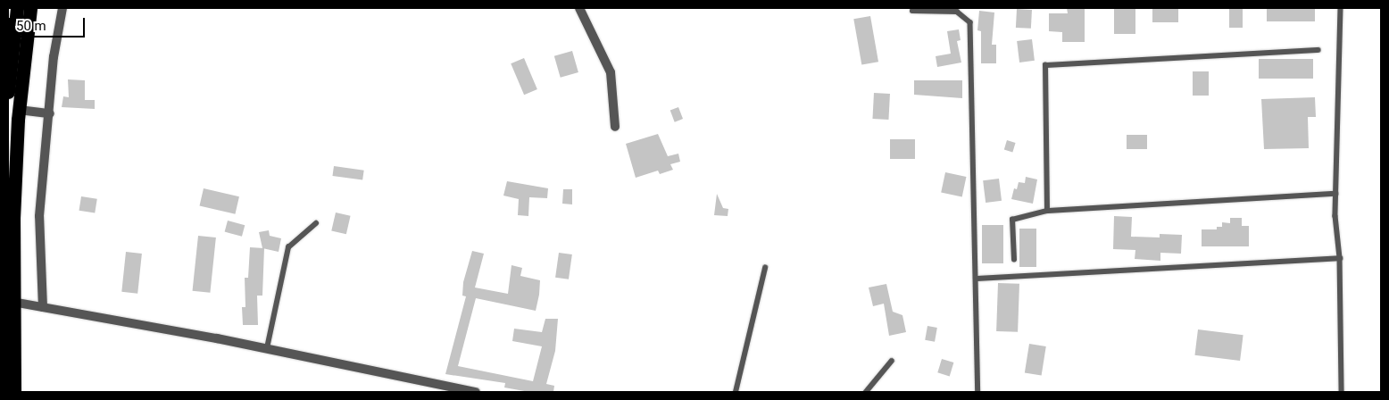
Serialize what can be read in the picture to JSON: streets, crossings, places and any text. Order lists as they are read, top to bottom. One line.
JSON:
{"scale_bar":"50 m"}
